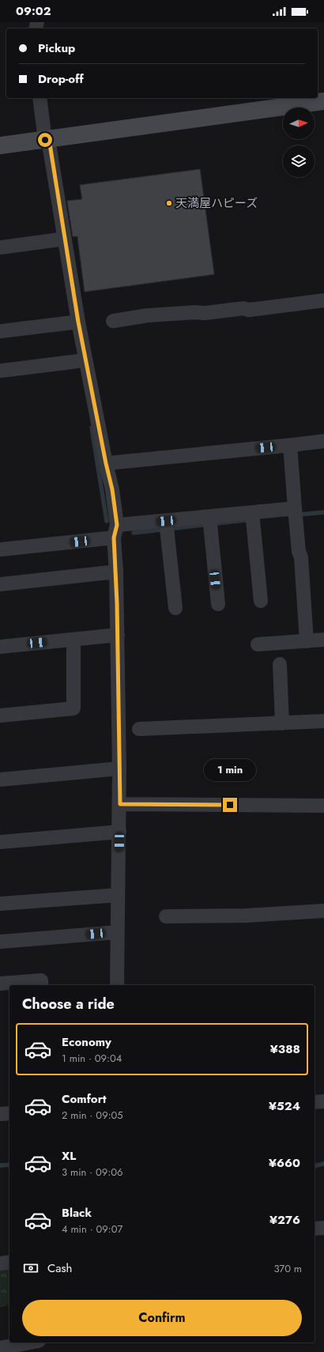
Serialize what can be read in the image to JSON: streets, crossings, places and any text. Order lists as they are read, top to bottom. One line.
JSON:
{"places":["天満屋ハピーズ"],"north":"right","page":{"status":"09:02","banner":["Pickup","Drop-off"],"bubble":"1 min","heading":"Choose a ride","list":[{"name":"Economy","note":"1 min · 09:04","value":"¥388"},{"name":"Comfort","note":"2 min · 09:05","value":"¥524"},{"name":"XL","note":"3 min · 09:06","value":"¥660"},{"name":"Black","note":"4 min · 09:07","value":"¥276"}],"pay":["Cash","370 m"],"buttons":"Confirm"}}
